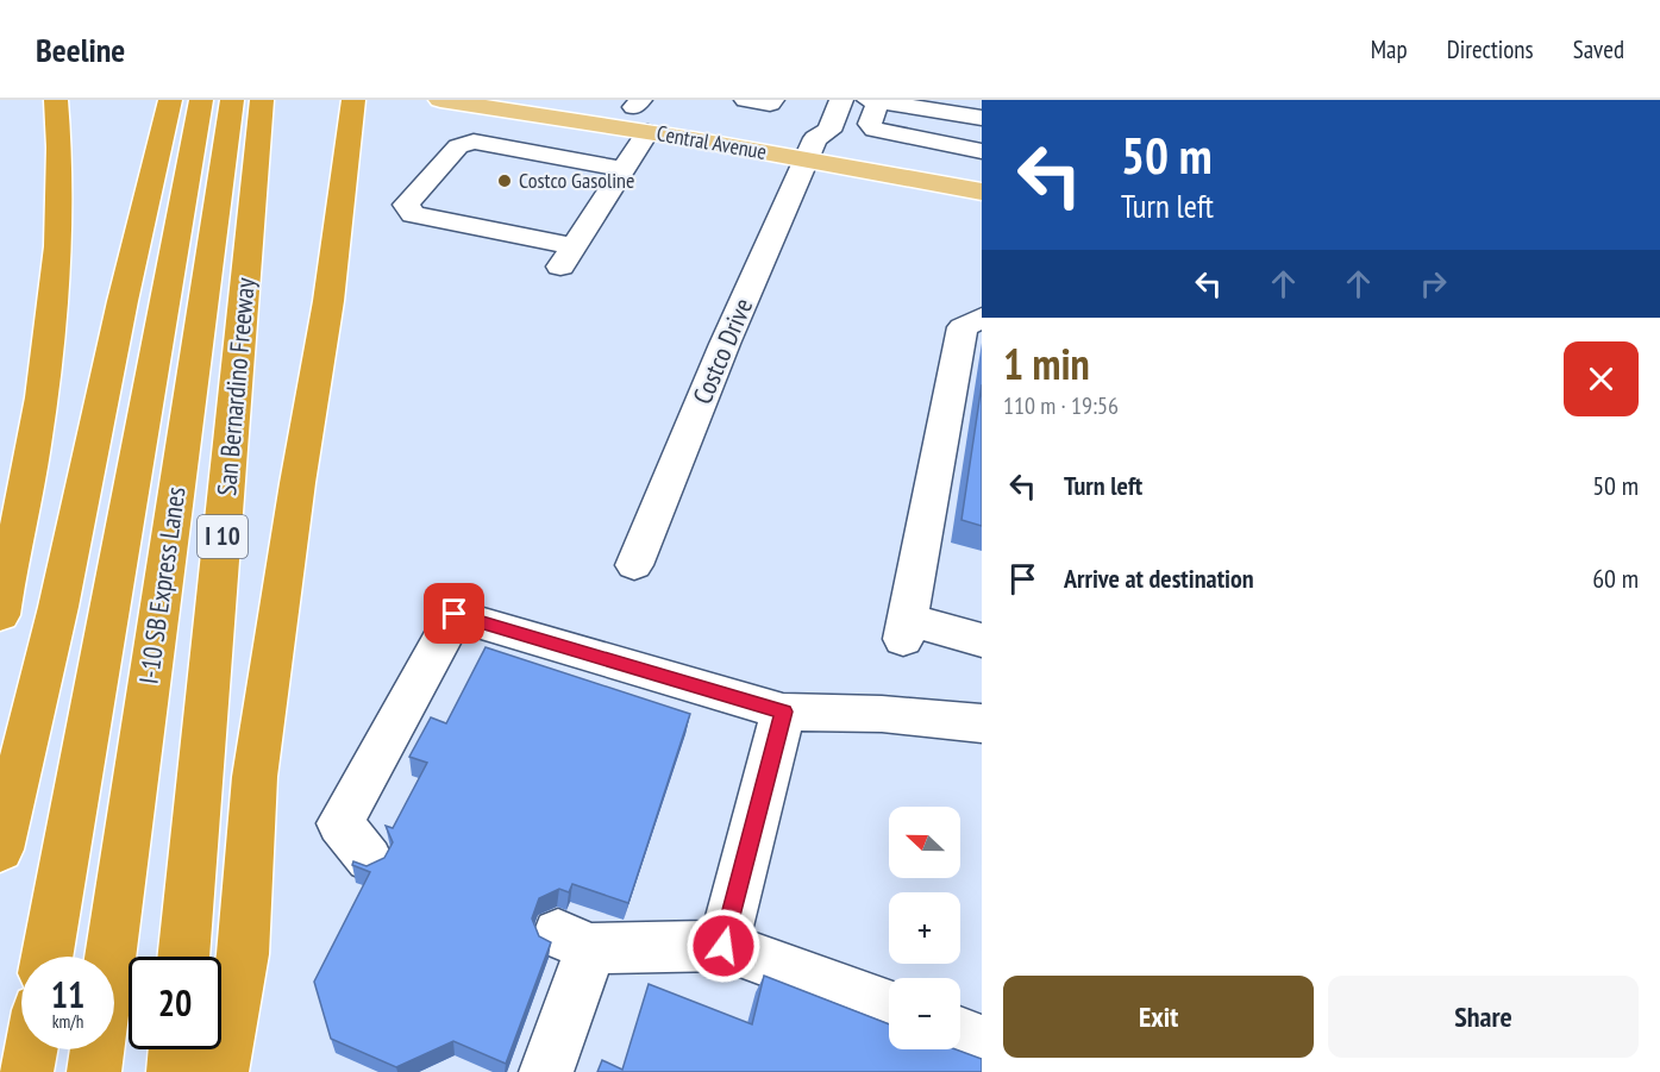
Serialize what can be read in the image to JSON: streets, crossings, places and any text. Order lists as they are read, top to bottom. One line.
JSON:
{"streets":{"highway":["San Bernardino Freeway","I 10","I-10 SB Express Lanes"],"main road":["Central Avenue"],"lane":["Costco Drive"]},"crossings":[["Central Avenue","Costco Drive"]],"places":["Costco Gasoline"],"north":"left","page":{"header":"Beeline","nav":["Map","Directions","Saved"],"turn":["50 m","Turn left"],"heading":["1 min","110 m · 19:56"],"list":[{"name":"Turn left","value":"50 m"},{"name":"Arrive at destination","value":"60 m"}],"map_buttons":["+","−"],"speed":"11 km/h","limit":"20","buttons":["Exit","Share"]}}
